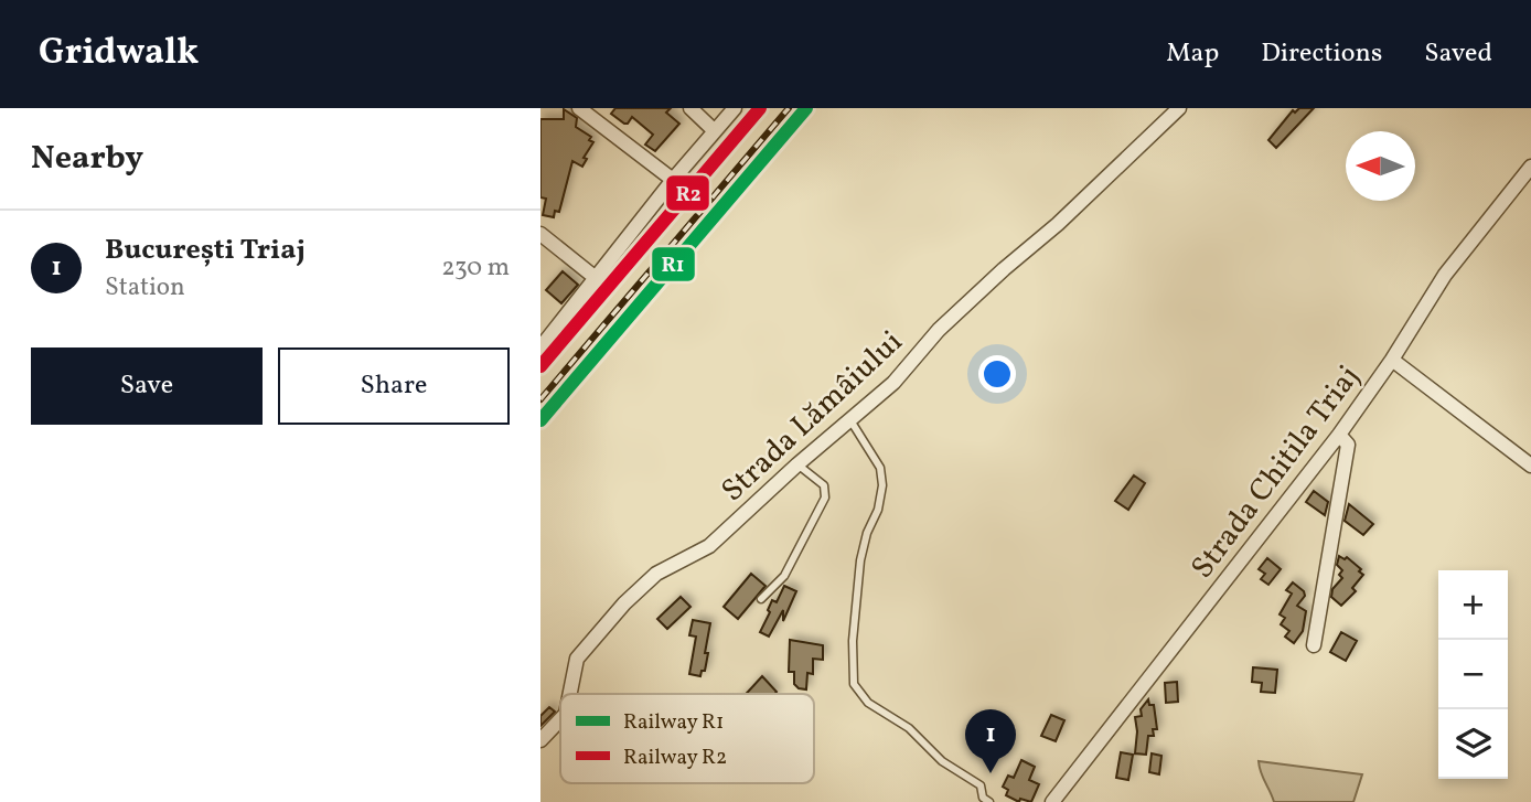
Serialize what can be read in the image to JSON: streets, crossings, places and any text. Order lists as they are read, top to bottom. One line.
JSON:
{"streets":{"street":["Strada Lămâiului","Strada Chitila Triaj"]},"lines":["rail line R1","rail line R2"],"legend":["Railway R1","Railway R2"],"north":"left","page":{"header":"Gridwalk","nav":["Map","Directions","Saved"],"heading":"Nearby","list":[{"mark":"1","name":"București Triaj","note":"Station","value":"230 m"}],"buttons":["Save","Share"],"map_buttons":["+","−"],"pins":"1"}}
